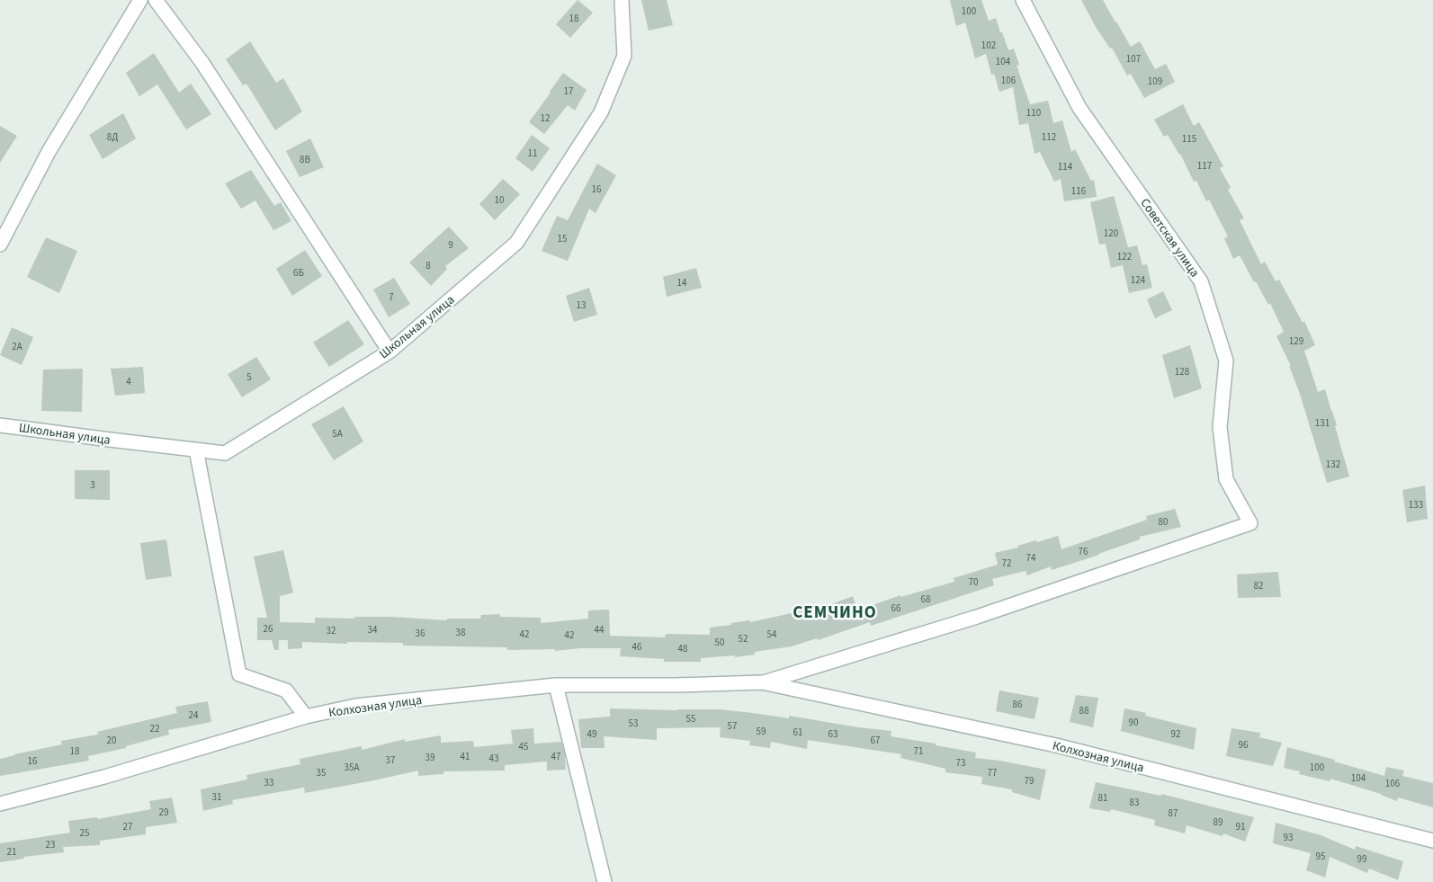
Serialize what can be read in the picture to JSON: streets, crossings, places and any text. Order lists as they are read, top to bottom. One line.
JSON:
{"streets":{"street":["Советская улица","Школьная улица","Колхозная улица"]},"crossings":[["Советская улица","Колхозная улица"]],"districts":["СЕМЧИНО"],"house_numbers":["100","18","102","107","104","106","109","17","110","12","8Д","112","115","11","8В","117","114","16","116","10","120","15","9","122","8","6Б","124","14","7","13","129","2А","128","5","4","131","5А","132","3","133","80","76","74","72","70","82","68","66","26","34","44","32","38","36","42","54","42","52","50","46","48","86","88","24","55","90","53","57","22","59","61","49","63","92","20","67","96","45","18","71","41","47","39","43","37","16","73","35А","100","35","77","104","79","33","106","31","81","83","29","87","89","27","91","25","93","23","21","95","99"]}
